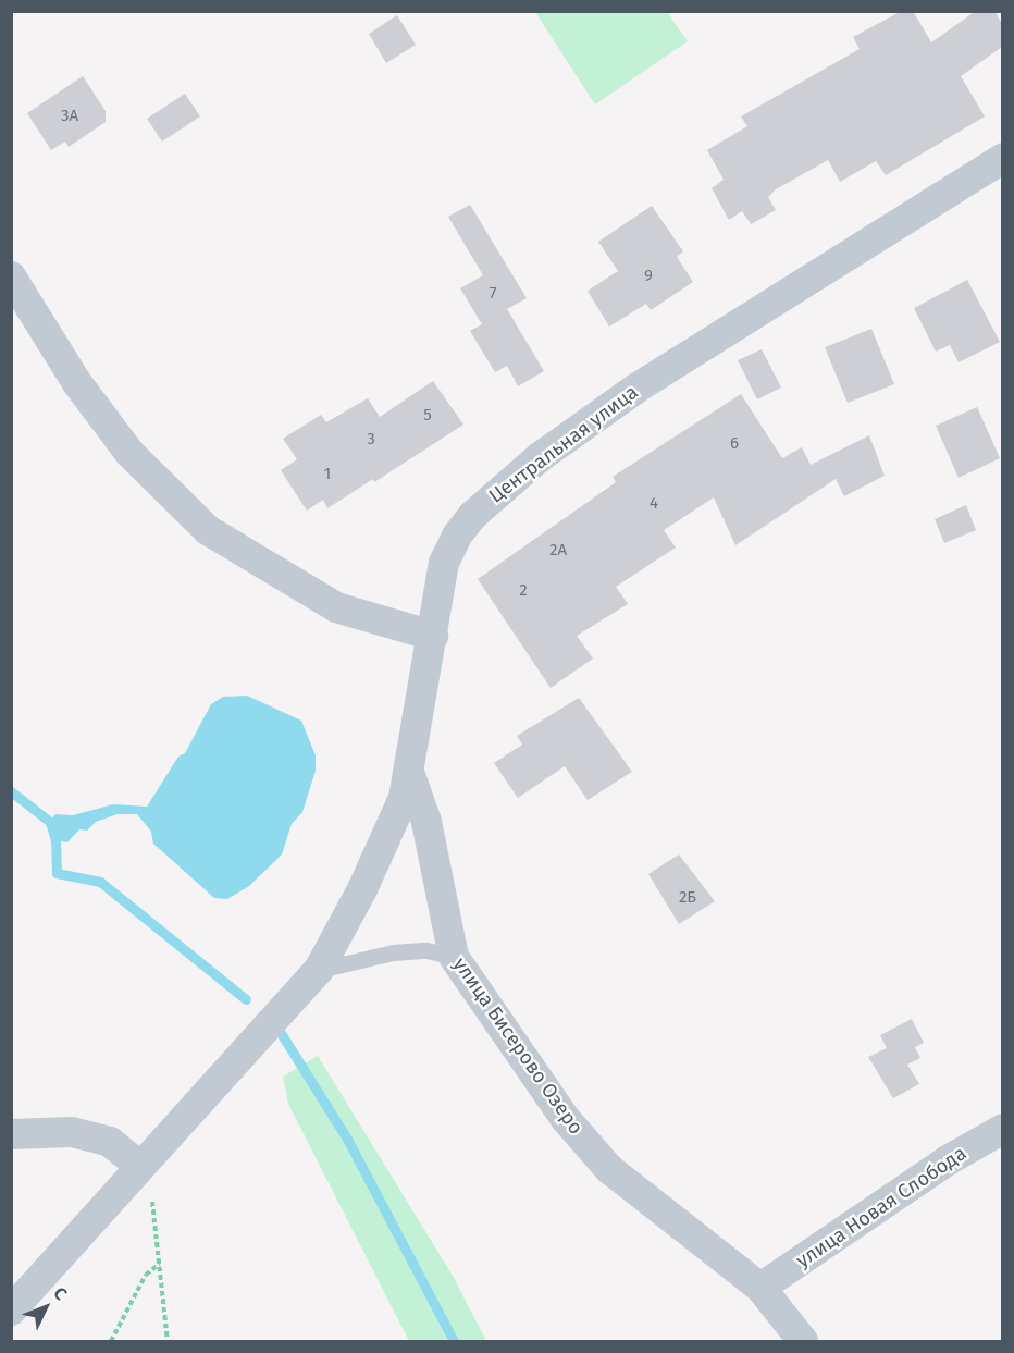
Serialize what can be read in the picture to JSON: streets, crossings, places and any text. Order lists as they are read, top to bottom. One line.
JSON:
{"streets":{"street":["Центральная улица","улица Бисерово Озеро","улица Новая Слобода"]},"crossings":[["Центральная улица","улица Бисерово Озеро"],["улица Бисерово Озеро","улица Новая Слобода"]],"house_numbers":["3А","9","7","5","3","6","1","4","2А","2","2Б"],"north":"top right"}
